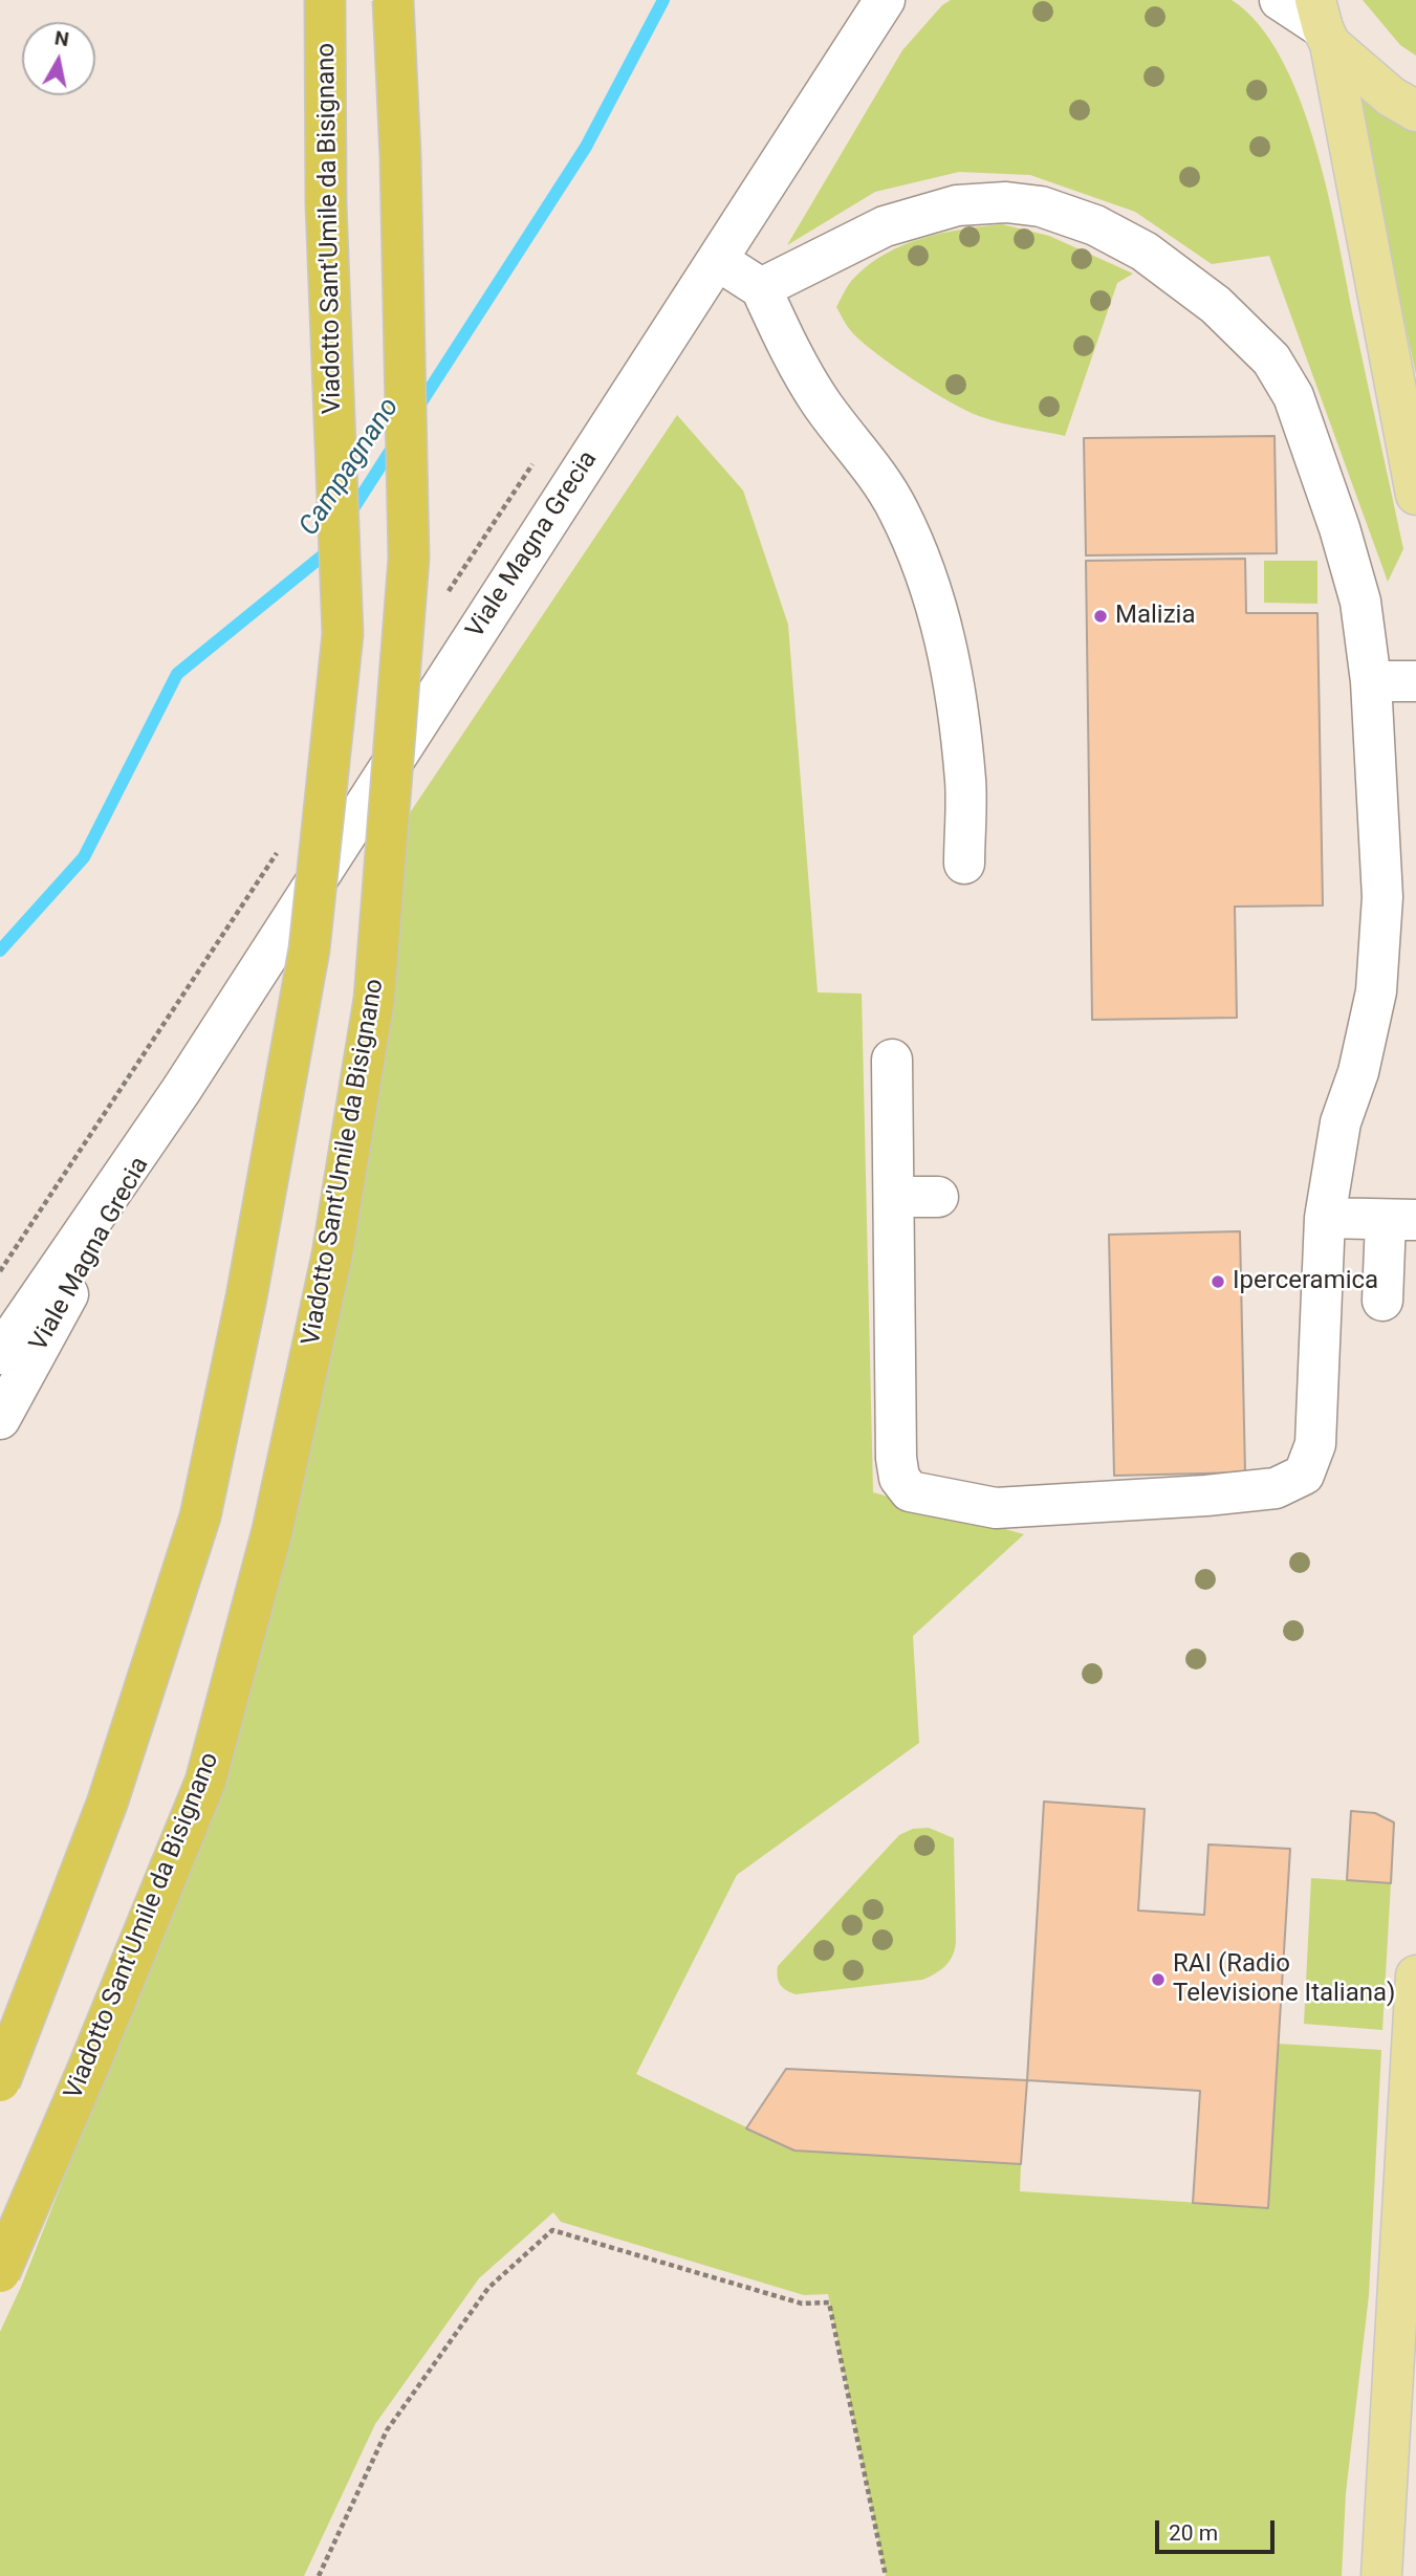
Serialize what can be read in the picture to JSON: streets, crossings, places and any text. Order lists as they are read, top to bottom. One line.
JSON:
{"streets":{"highway":["Viadotto Sant'Umile da Bisignano"],"street":["Viale Magna Grecia"]},"water":["Campagnano"],"places":["Malizia","Iperceramica","RAI (Radio Televisione Italiana)"],"scale_bar":"20 m","north":"top"}
